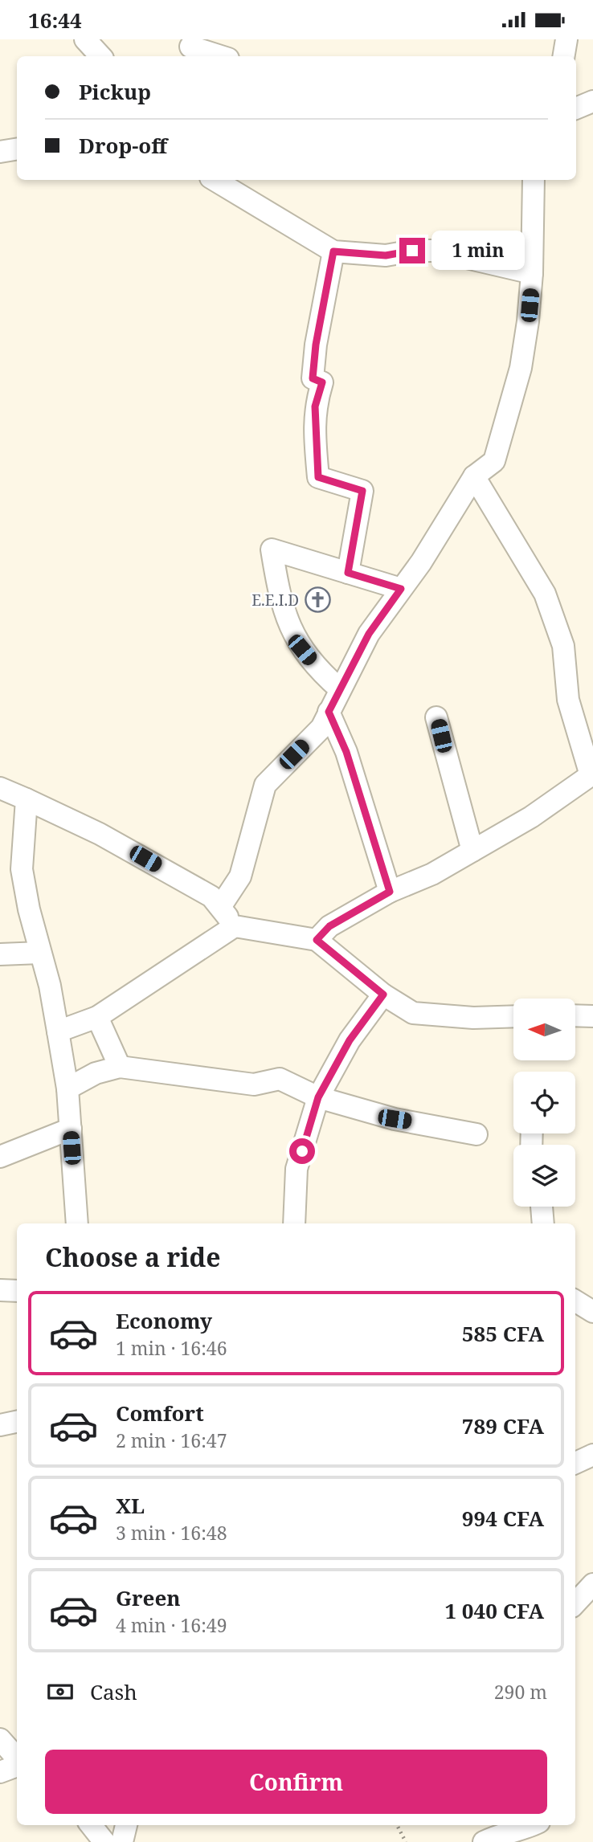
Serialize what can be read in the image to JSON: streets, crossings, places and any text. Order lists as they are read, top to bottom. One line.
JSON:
{"places":{"church":["E.E.I.D"]},"north":"left","page":{"status":"16:44","banner":["Pickup","Drop-off"],"bubble":"1 min","heading":"Choose a ride","list":[{"name":"Economy","note":"1 min · 16:46","value":"585 CFA"},{"name":"Comfort","note":"2 min · 16:47","value":"789 CFA"},{"name":"XL","note":"3 min · 16:48","value":"994 CFA"},{"name":"Green","note":"4 min · 16:49","value":"1 040 CFA"}],"pay":["Cash","290 m"],"buttons":"Confirm"}}
